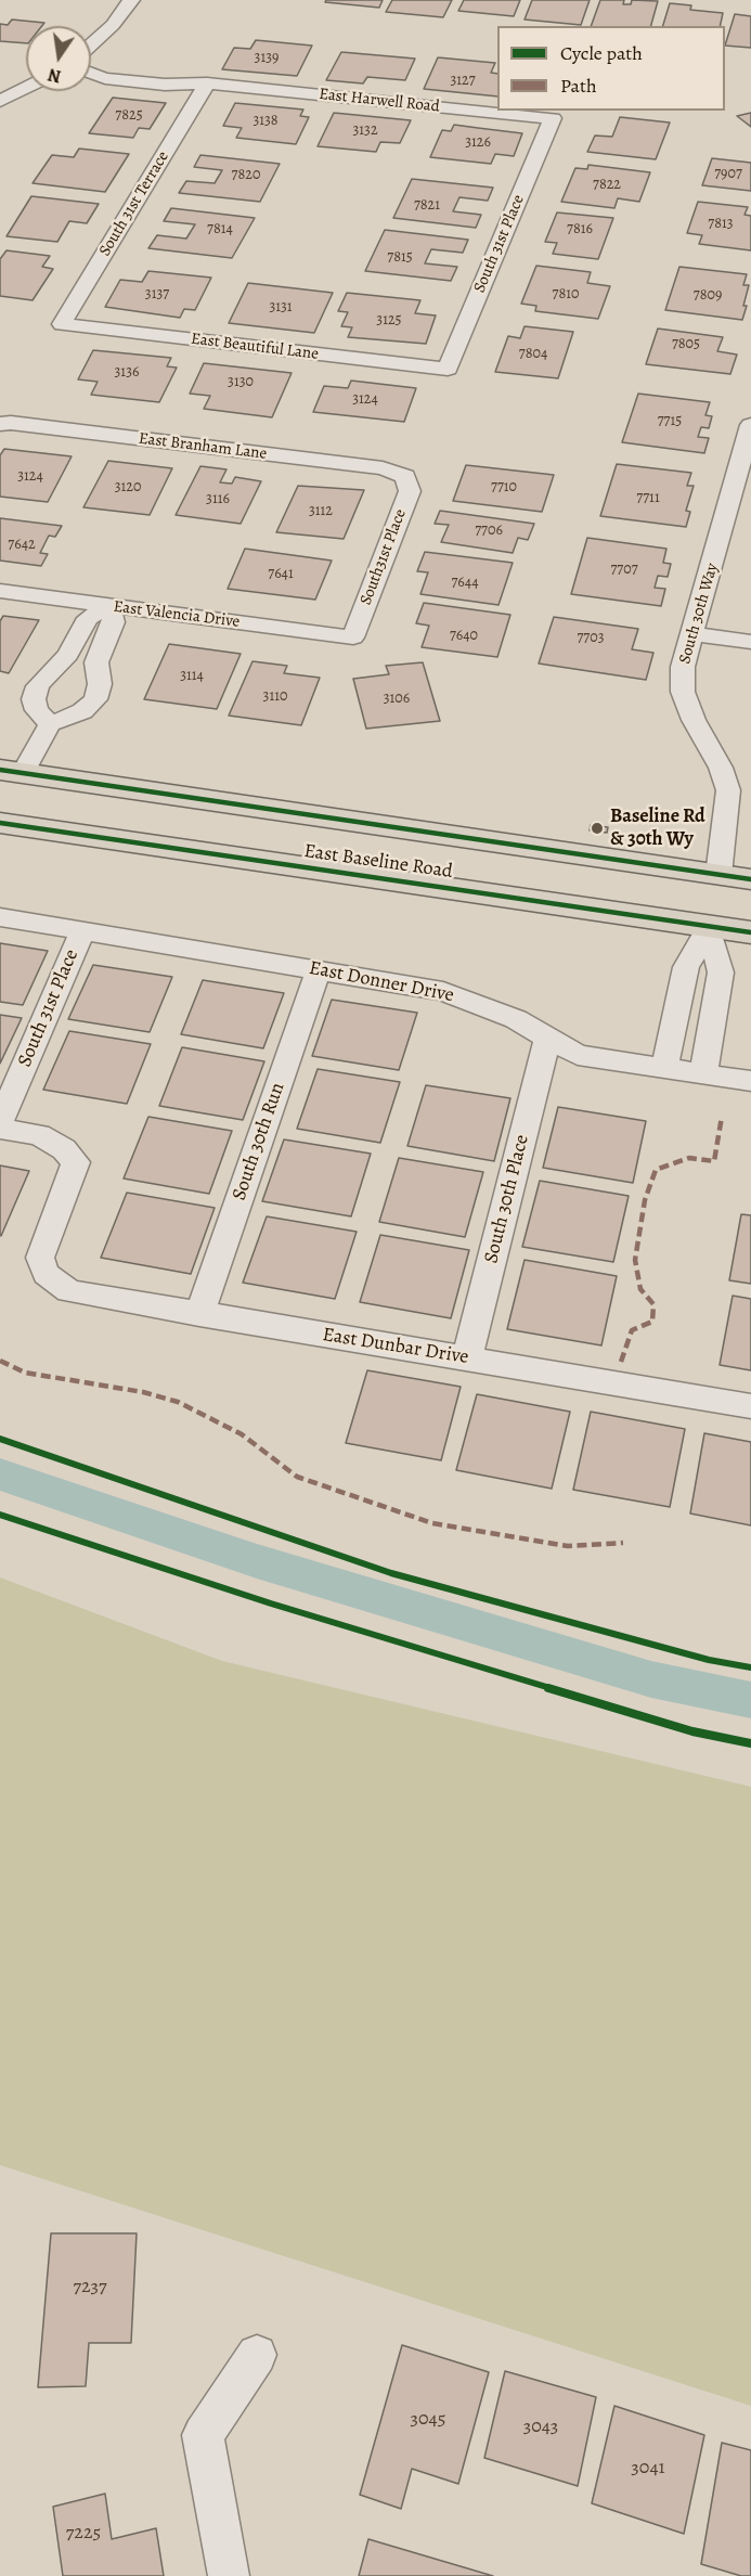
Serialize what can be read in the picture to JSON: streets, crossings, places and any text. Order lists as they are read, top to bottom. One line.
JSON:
{"streets":{"main road":["East Baseline Road"],"street":["East Harwell Road","South 31st Terrace","South 31st Place","East Beautiful Lane","East Branham Lane","South31st Place","South 30th Way","East Valencia Drive","East Donner Drive","South 30th Run","South 30th Place","East Dunbar Drive"]},"crossings":[["East Harwell Road","South 31st Terrace"],["East Harwell Road","South 31st Place"],["South 31st Terrace","East Beautiful Lane"],["South 31st Place","East Beautiful Lane"],["South 31st Place","East Donner Drive"],["East Branham Lane","South31st Place"],["South31st Place","East Valencia Drive"],["South 30th Way","East Baseline Road"],["East Donner Drive","South 30th Run"],["East Donner Drive","South 30th Place"],["South 30th Run","East Dunbar Drive"],["South 30th Place","East Dunbar Drive"]],"places":["Baseline Rd & 30th Wy"],"house_numbers":["3139","3127","7825","3138","3132","3126","7907","7820","7822","7821","7813","7814","7816","7815","3137","7810","7809","3131","3125","7805","7804","3136","3130","3124","7715","3124","3120","7710","7711","3116","3112","7706","7642","7707","7641","7644","7640","7703","3114","3110","3106","7237","3045","3043","3041","7225"],"legend":["Cycle path","Path"],"north":"bottom"}
